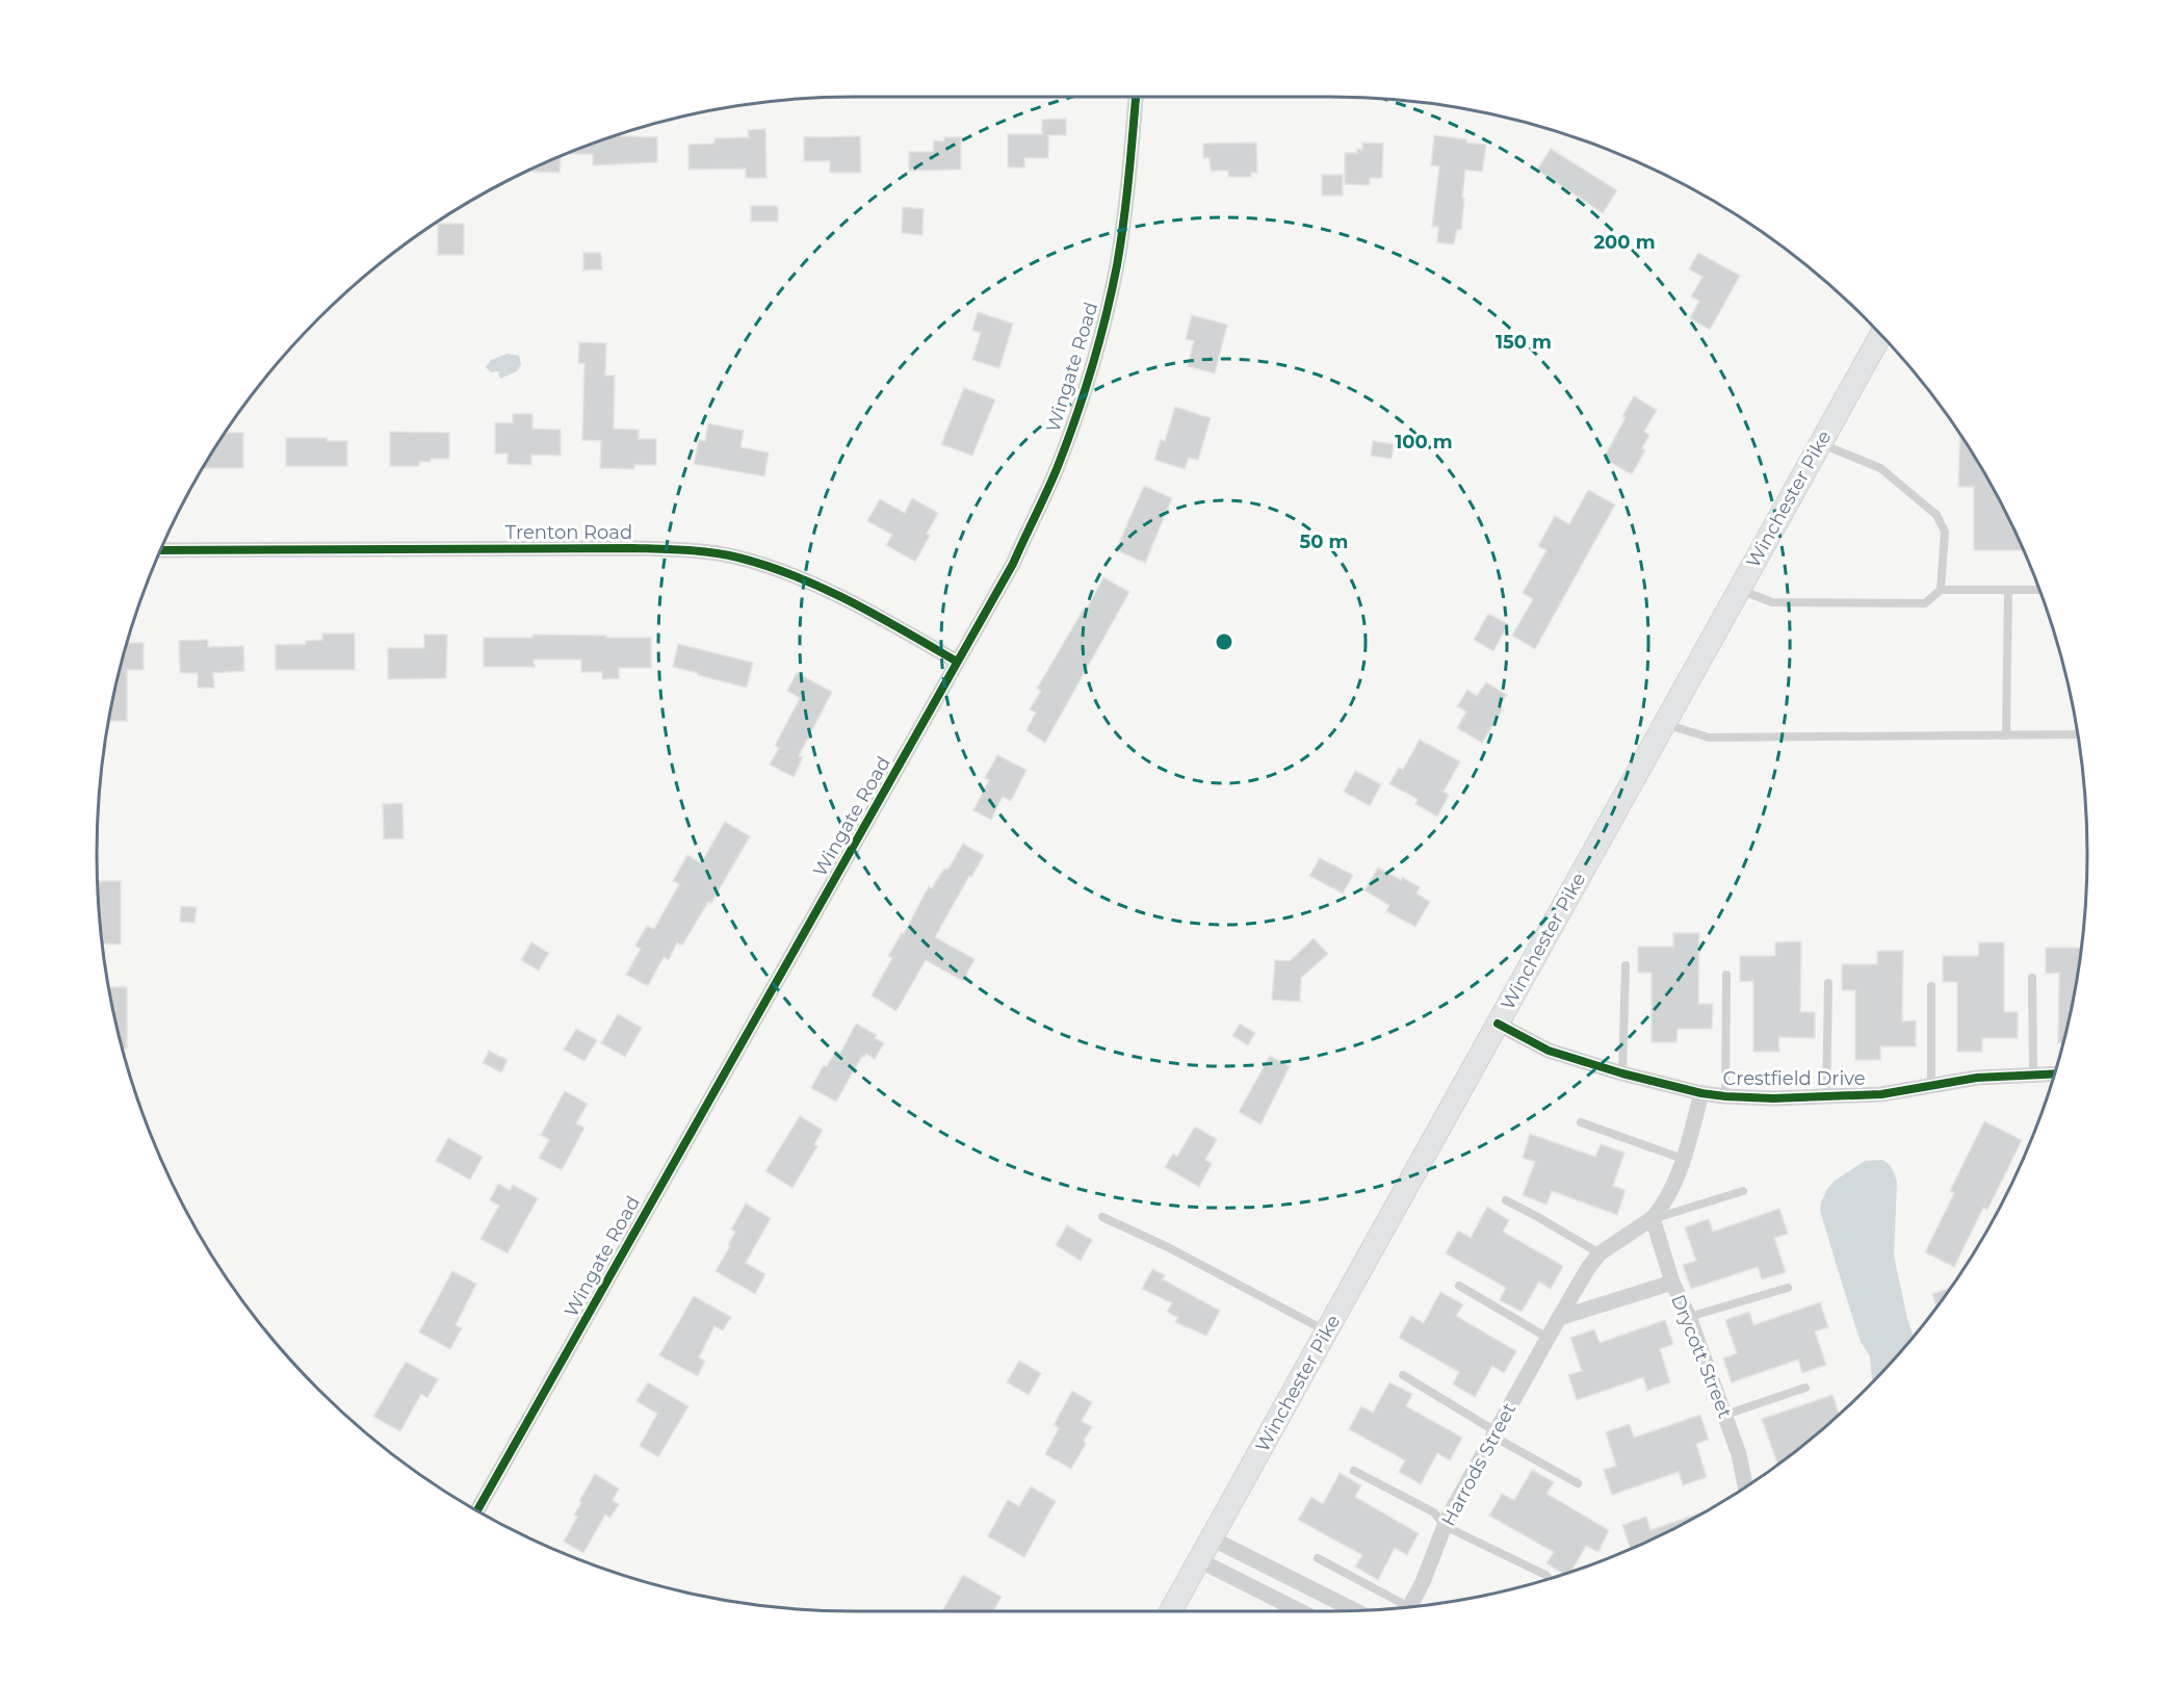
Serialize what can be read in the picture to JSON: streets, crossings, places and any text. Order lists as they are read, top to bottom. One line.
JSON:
{"streets":{"main road":["Winchester Pike"],"street":["Wingate Road","Trenton Road","Crestfield Drive","Drycott Street","Harrods Street"]},"crossings":[["Wingate Road","Trenton Road"],["Winchester Pike","Crestfield Drive"],["Crestfield Drive","Harrods Street"],["Drycott Street","Harrods Street"]],"rings":["200 m","150 m","100 m","50 m"]}
